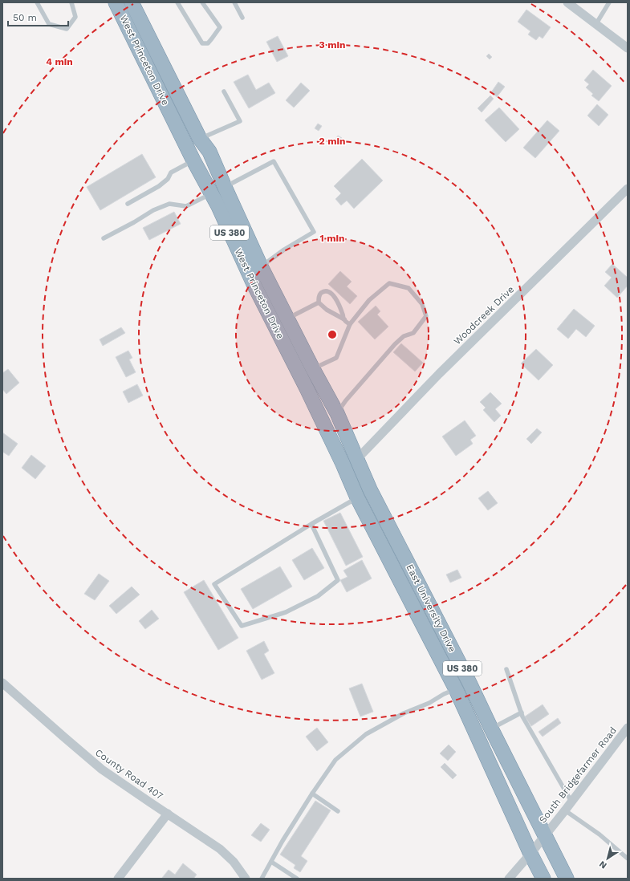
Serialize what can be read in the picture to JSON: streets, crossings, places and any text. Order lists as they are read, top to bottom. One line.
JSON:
{"streets":{"highway":["West Princeton Drive","US 380","East University Drive"],"street":["Woodcreek Drive","County Road 407","South Bridgefarmer Road"]},"crossings":[["West Princeton Drive","Woodcreek Drive"],["West Princeton Drive","East University Drive"],["Woodcreek Drive","East University Drive"],["East University Drive","South Bridgefarmer Road"]],"scale_bar":"50 m","north":"bottom left","rings":["3 min","4 min","2 min","1 min"]}
